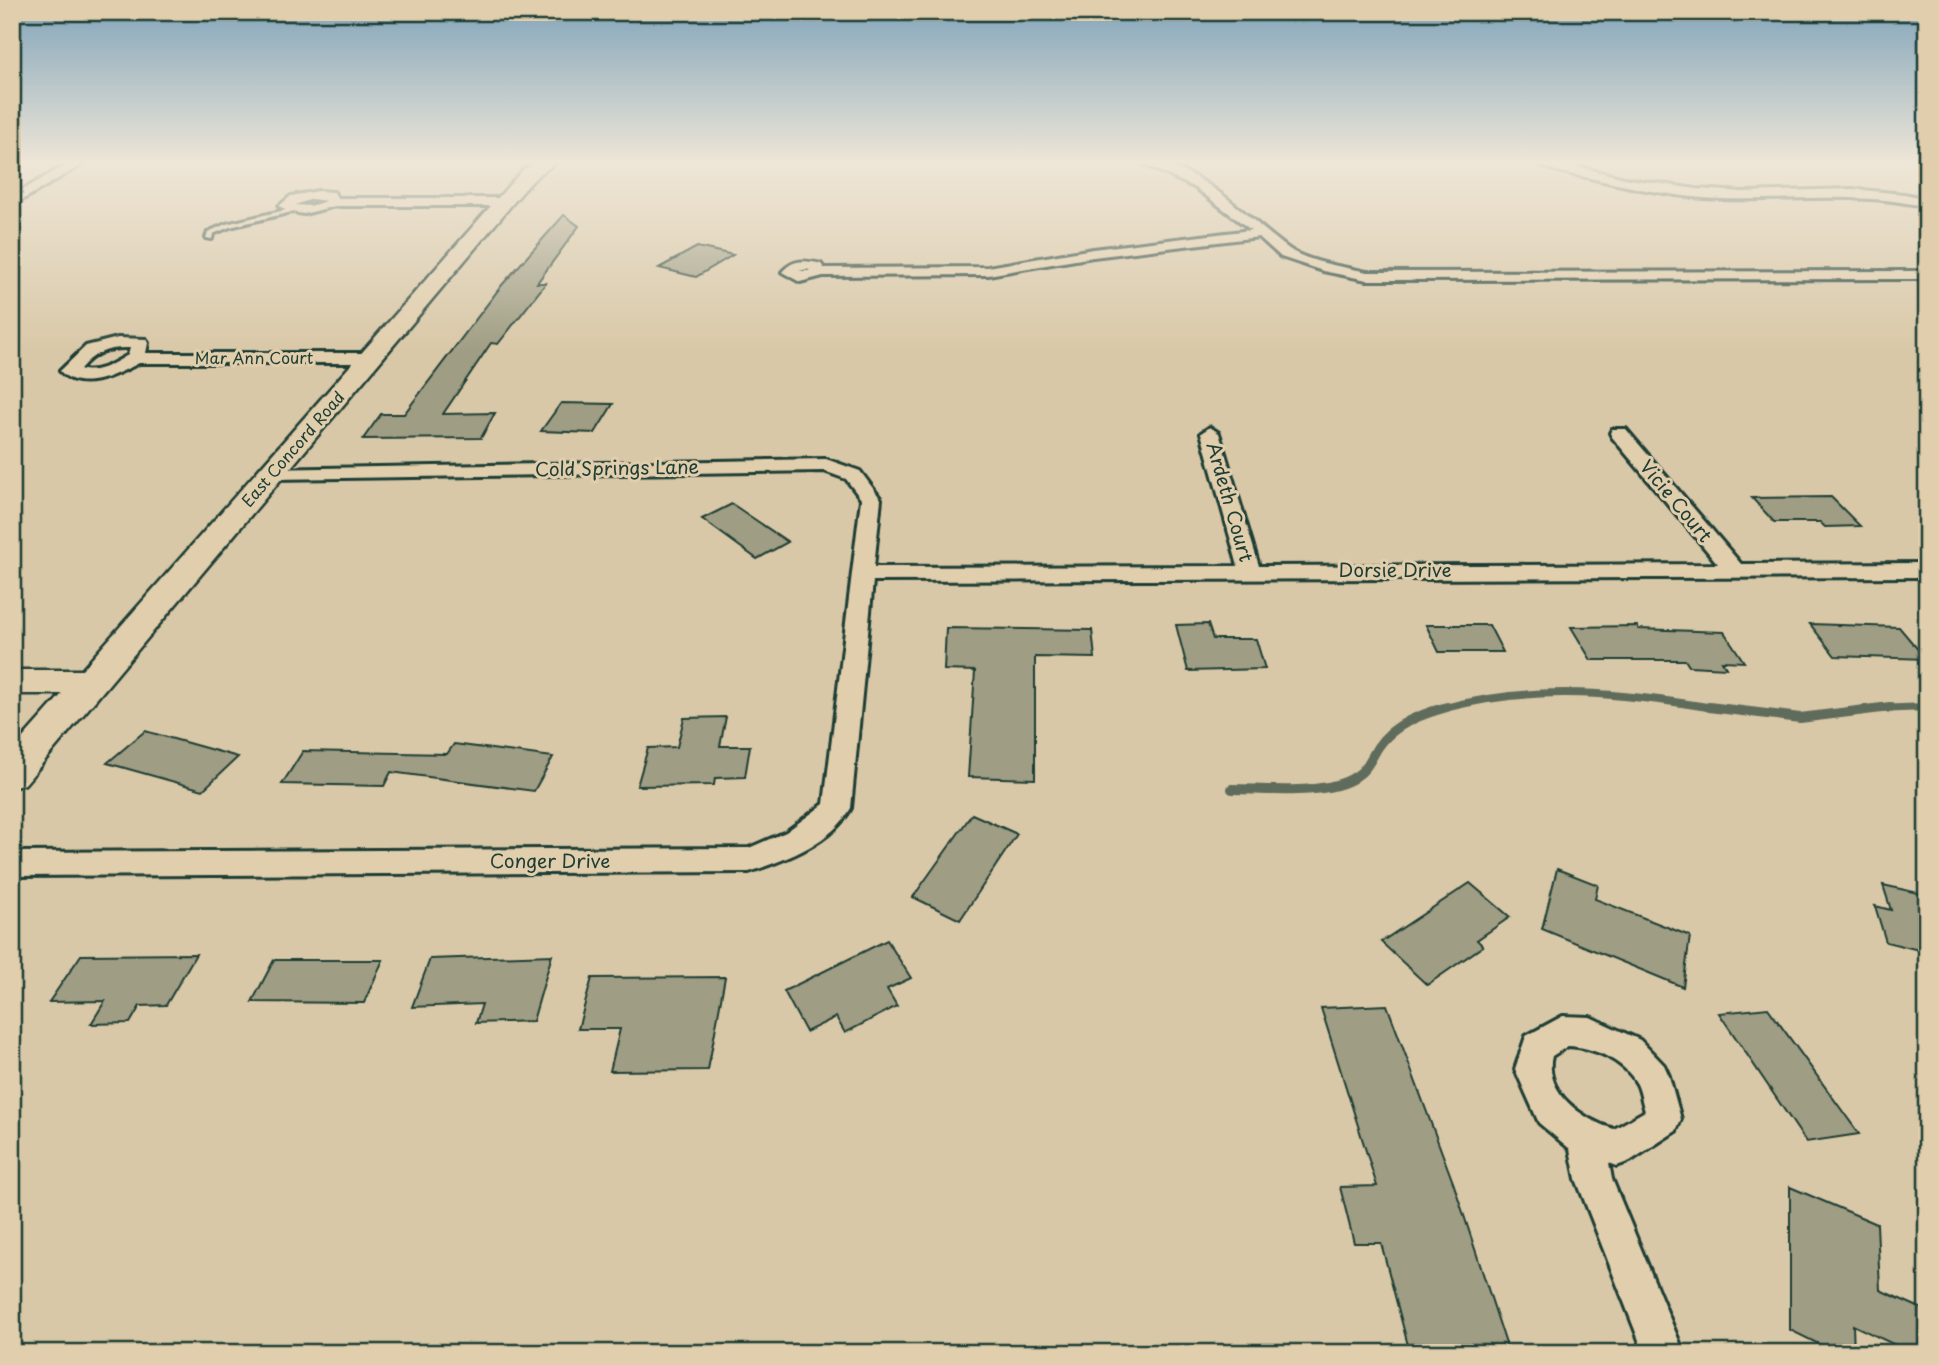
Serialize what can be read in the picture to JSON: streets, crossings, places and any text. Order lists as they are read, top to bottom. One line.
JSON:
{"streets":{"street":["Mar Ann Court","East Concord Road","Cold Springs Lane","Vicie Court","Ardeth Court","Dorsie Drive","Conger Drive"]},"crossings":[["Mar Ann Court","East Concord Road"],["East Concord Road","Cold Springs Lane"],["Cold Springs Lane","Dorsie Drive"],["Cold Springs Lane","Conger Drive"],["Vicie Court","Dorsie Drive"],["Ardeth Court","Dorsie Drive"],["Dorsie Drive","Conger Drive"]]}
